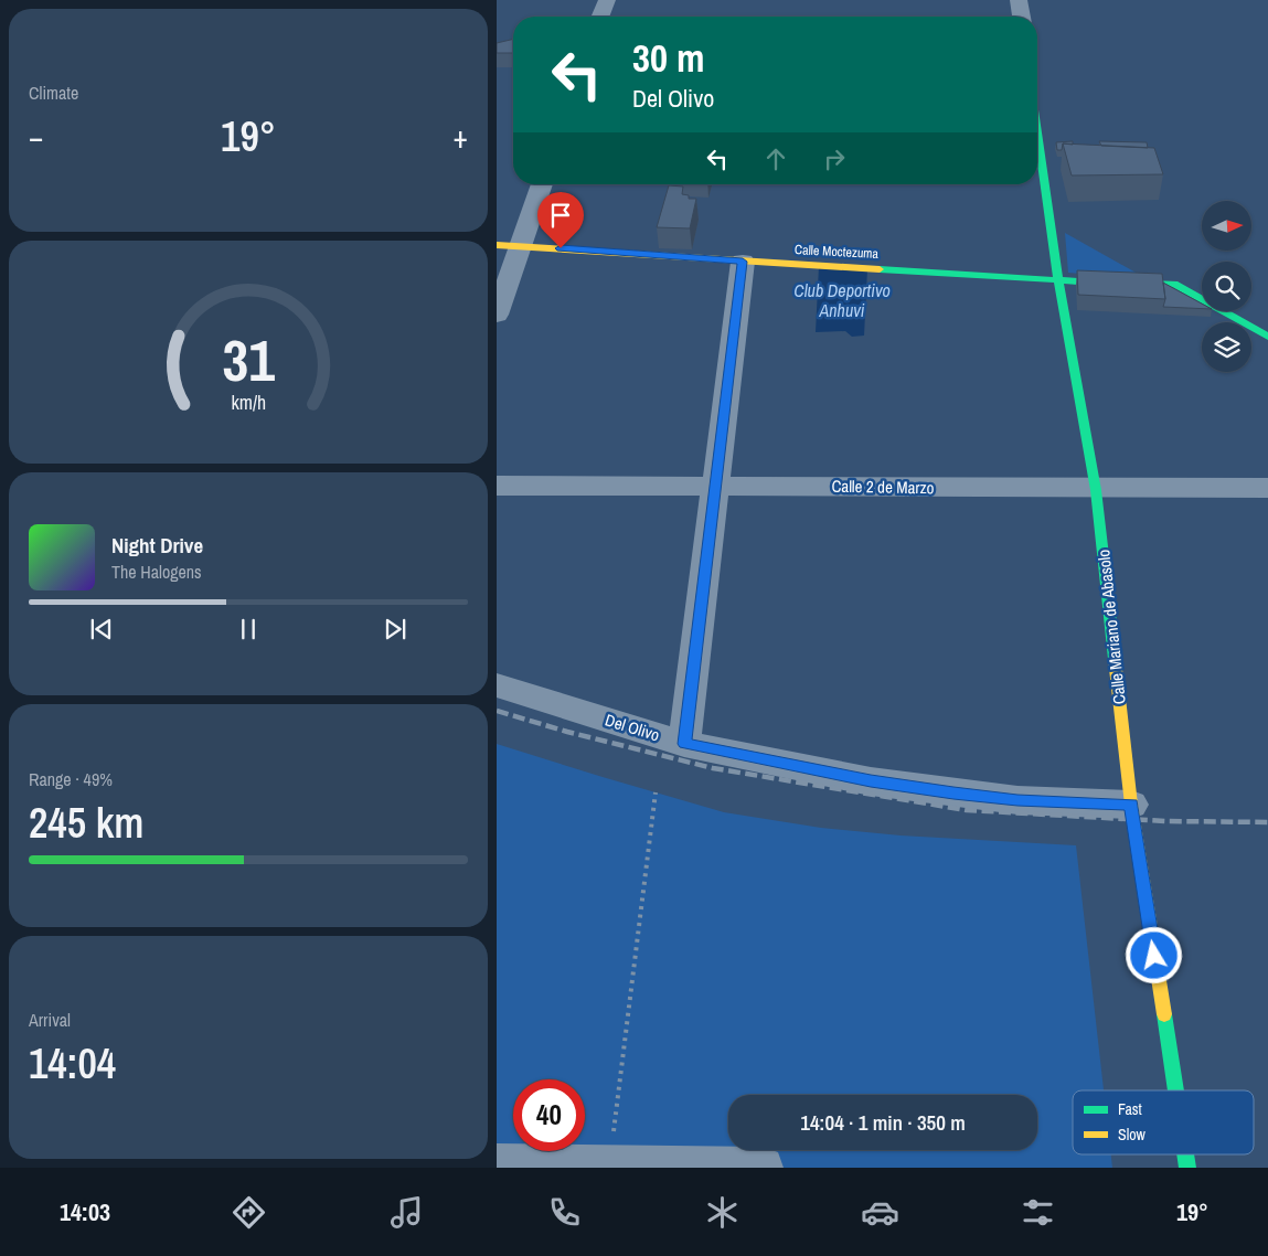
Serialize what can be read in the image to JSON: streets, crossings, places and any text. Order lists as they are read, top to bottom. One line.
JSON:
{"streets":{"street":["Calle Moctezuma","Calle 2 de Marzo","Calle Mariano de Abasolo","Del Olivo"]},"crossings":[["Calle Moctezuma","Calle Mariano de Abasolo"],["Calle 2 de Marzo","Calle Mariano de Abasolo"],["Calle Mariano de Abasolo","Del Olivo"]],"water":["Club Deportivo Anhuvi"],"legend":["Fast","Slow"],"north":"right","page":{"tile":["Climate",["Range · 49%","245 km"],["Arrival","14:04"]],"turn":["30 m","Del Olivo"],"heat":["−","19°","+"],"song":["Night Drive","The Halogens"],"limit":"40","trip":"14:04 · 1 min · 350 m","tabs":["14:03","19°"],"gauge":["31","km/h"]}}
